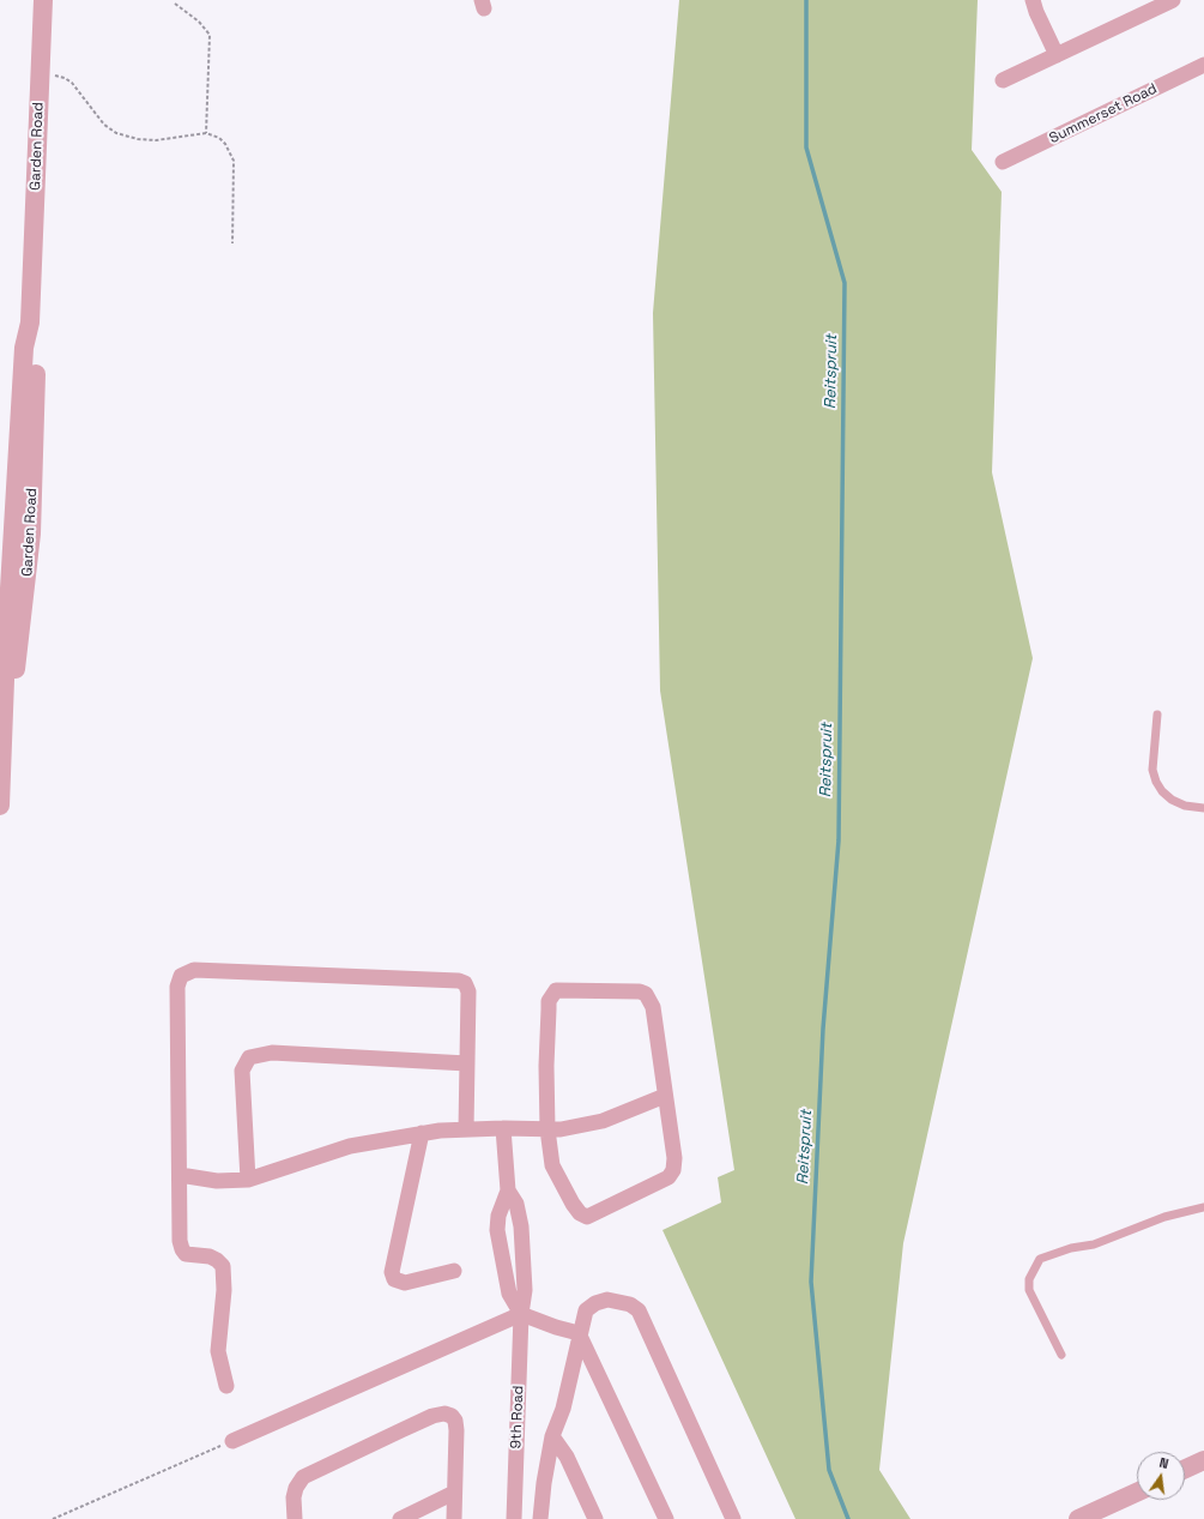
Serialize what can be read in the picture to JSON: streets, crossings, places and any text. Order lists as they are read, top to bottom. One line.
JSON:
{"streets":{"street":["Summerset Road","Garden Road","9th Road"]},"water":["Reitspruit"],"north":"top"}
